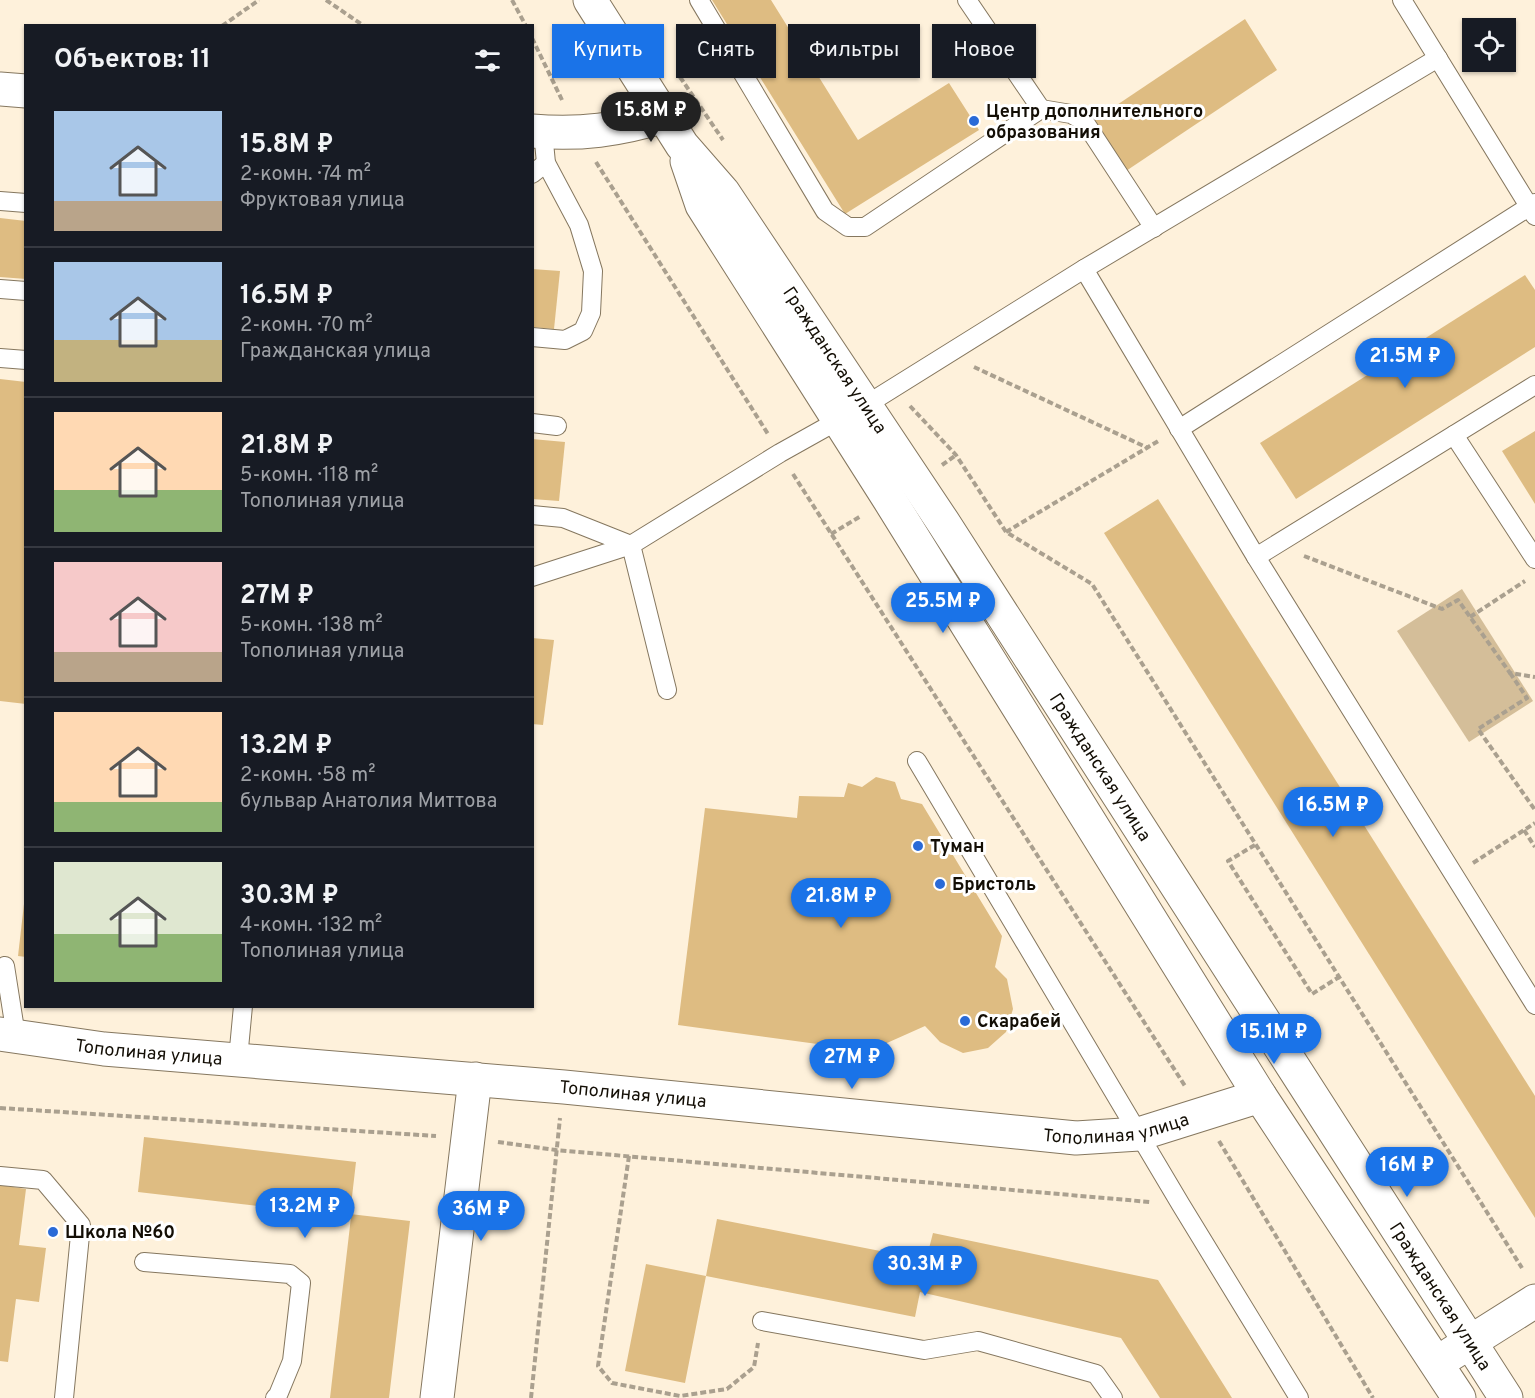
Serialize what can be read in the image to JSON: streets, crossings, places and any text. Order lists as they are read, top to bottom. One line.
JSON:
{"streets":{"street":["Гражданская улица","Тополиная улица"]},"crossings":[["Гражданская улица","Тополиная улица"]],"places":["Центр дополнительного образования","Туман","Бристоль","Скарабей","Школа №60"],"page":{"chip":["Купить","Снять","Фильтры","Новое"],"heading":"Объектов: 11","price":["15.8M ₽","21.5M ₽","25.5M ₽","16.5M ₽","21.8M ₽","15.1M ₽","27M ₽","16M ₽","13.2M ₽","36M ₽","30.3M ₽"],"list":[{"name":"15.8M ₽","note":"2-комн. · 74 m² · Фруктовая улица"},{"name":"16.5M ₽","note":"2-комн. · 70 m² · Гражданская улица"},{"name":"21.8M ₽","note":"5-комн. · 118 m² · Тополиная улица"},{"name":"27M ₽","note":"5-комн. · 138 m² · Тополиная улица"},{"name":"13.2M ₽","note":"2-комн. · 58 m² · бульвар Анатолия Миттова"},{"name":"30.3M ₽","note":"4-комн. · 132 m² · Тополиная улица"}]}}
